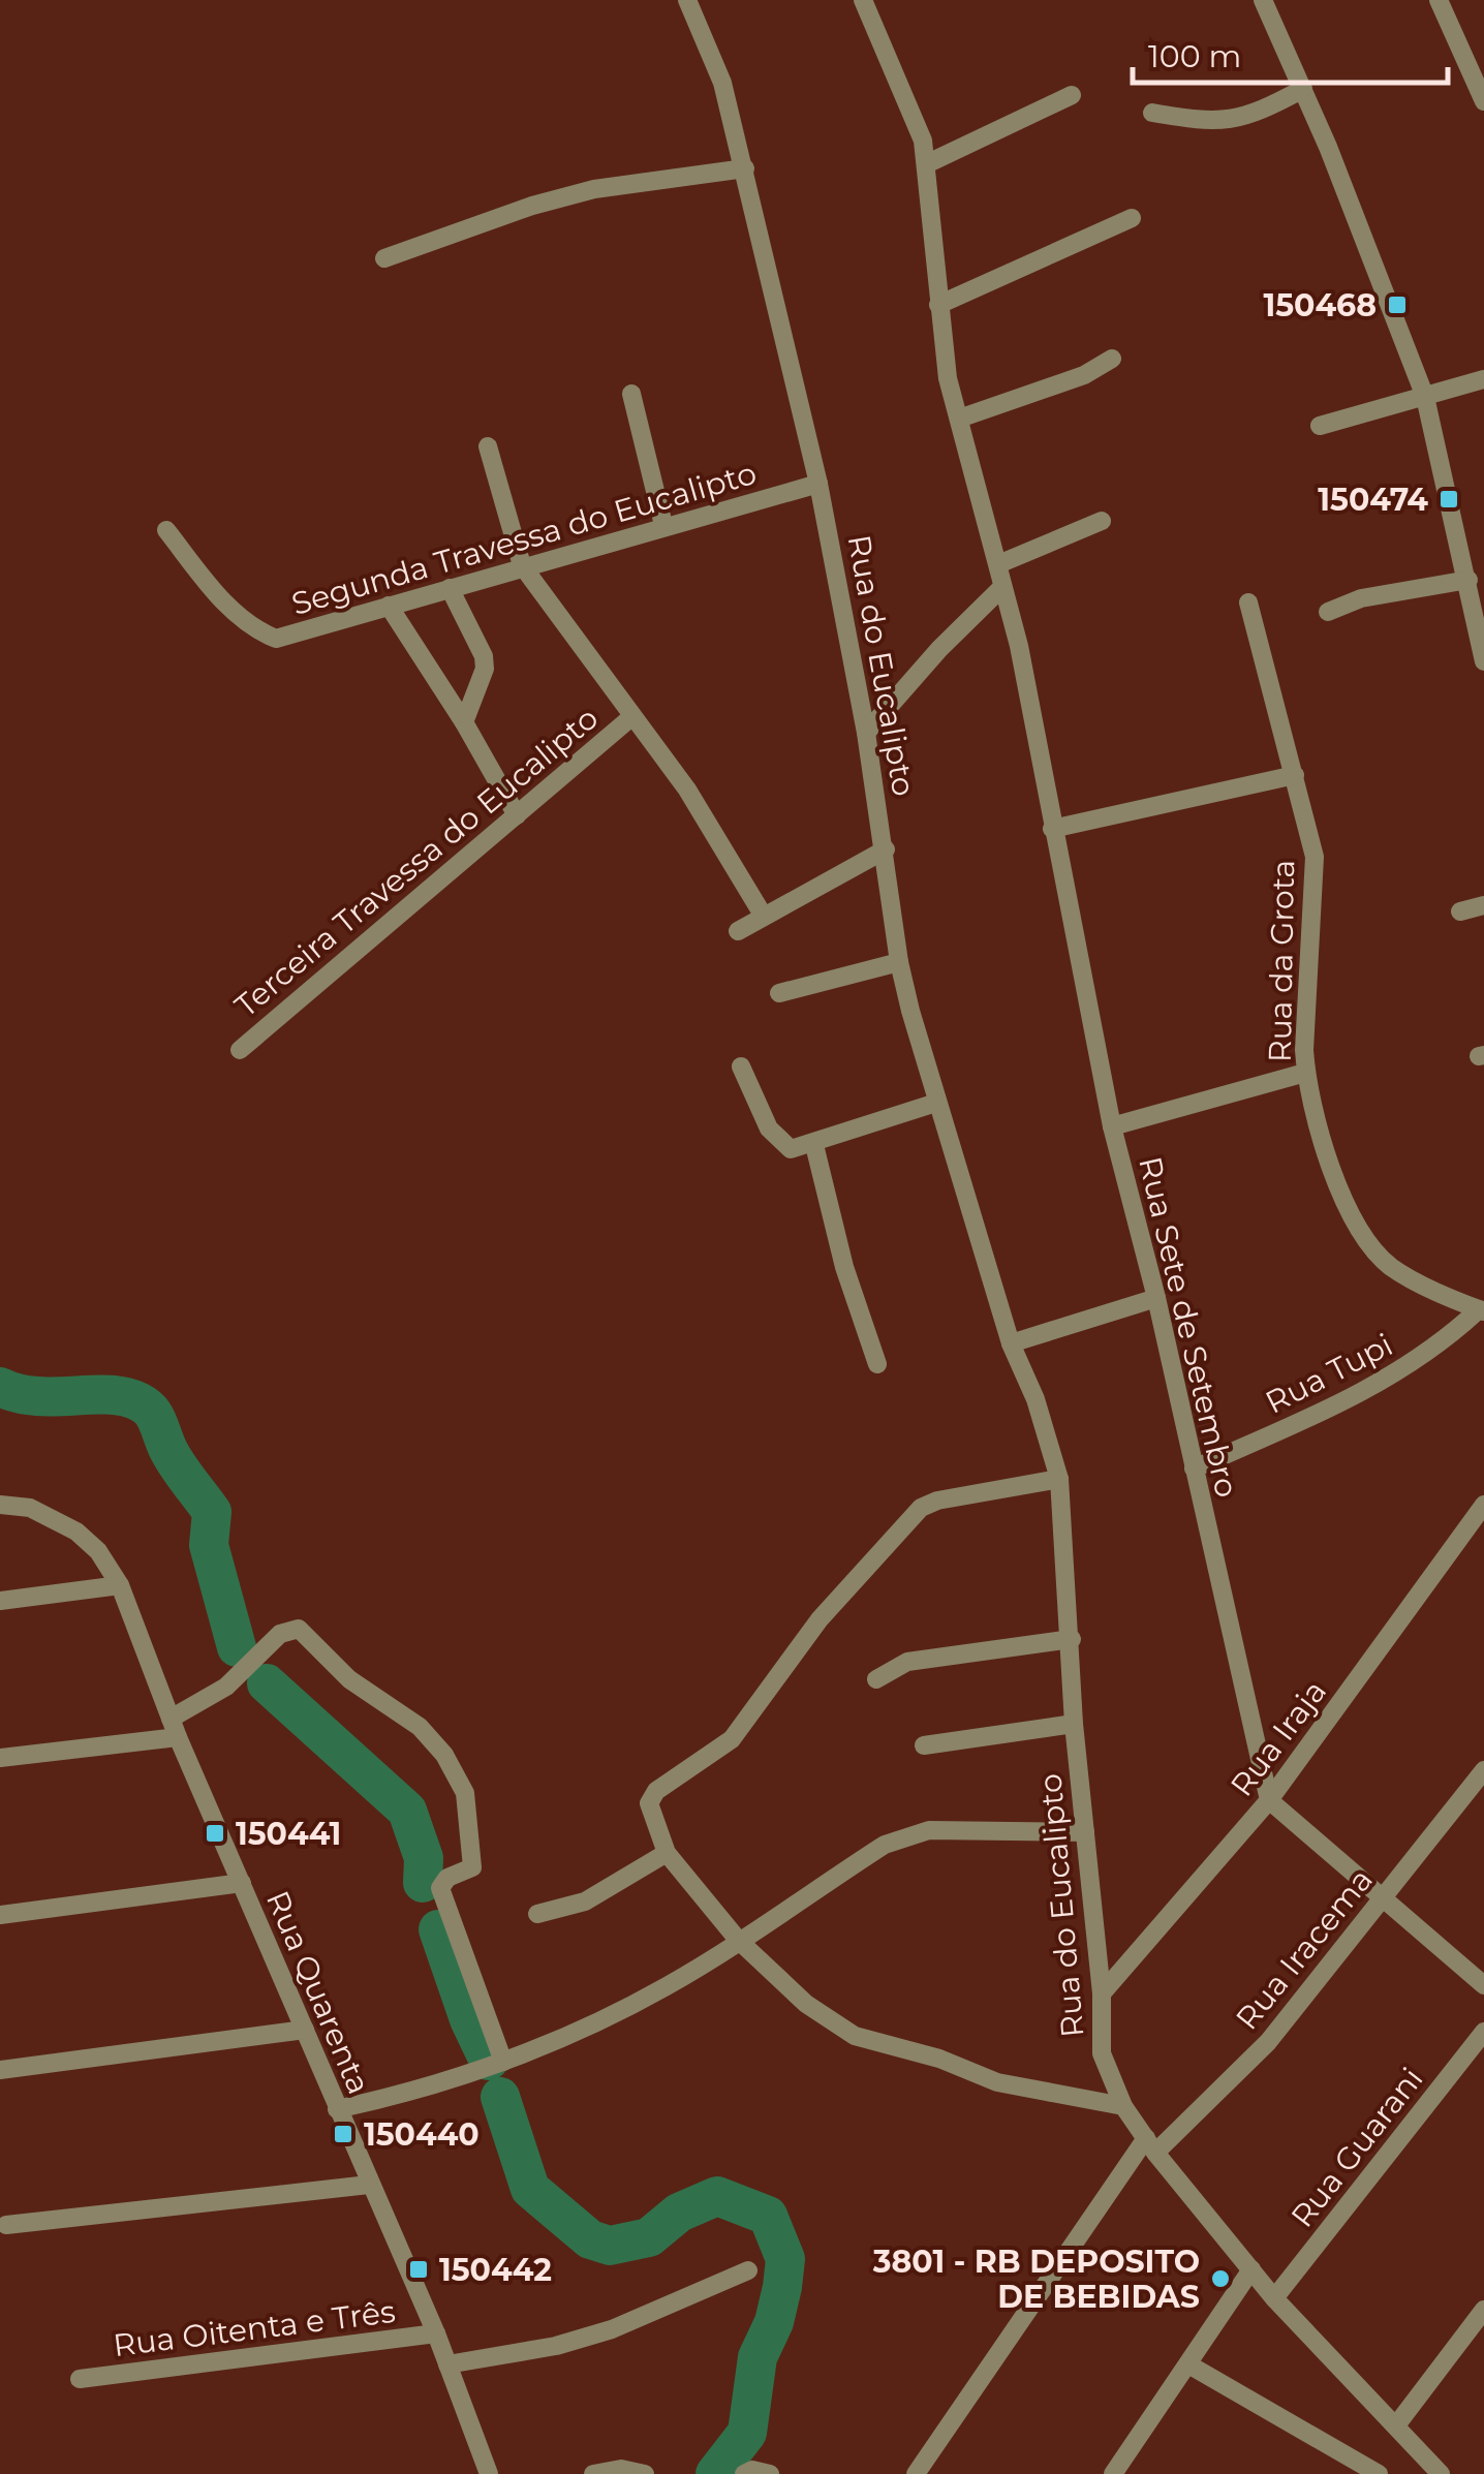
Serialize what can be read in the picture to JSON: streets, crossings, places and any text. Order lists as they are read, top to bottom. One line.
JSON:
{"streets":{"street":["Segunda Travessa do Eucalipto","Rua do Eucalipto","Terceira Travessa do Eucalipto","Rua da Grota","Rua Sete de Setembro","Rua Tupi","Rua Iraja","Rua Iracema","Rua Quarenta","Rua Guarani","Rua Oitenta e Três"]},"crossings":[["Segunda Travessa do Eucalipto","Rua do Eucalipto"],["Segunda Travessa do Eucalipto","Terceira Travessa do Eucalipto"],["Rua do Eucalipto","Rua Iraja"],["Rua do Eucalipto","Rua Iracema"],["Rua do Eucalipto","Rua Guarani"],["Rua da Grota","Rua Tupi"],["Rua Sete de Setembro","Rua Tupi"],["Rua Sete de Setembro","Rua Iraja"],["Rua Quarenta","Rua Oitenta e Três"]],"places":{"transit":["150468","150474","150441","150440","150442"],"other":["3801 - RB DEPOSITO DE BEBIDAS"]},"scale_bar":"100 m"}
